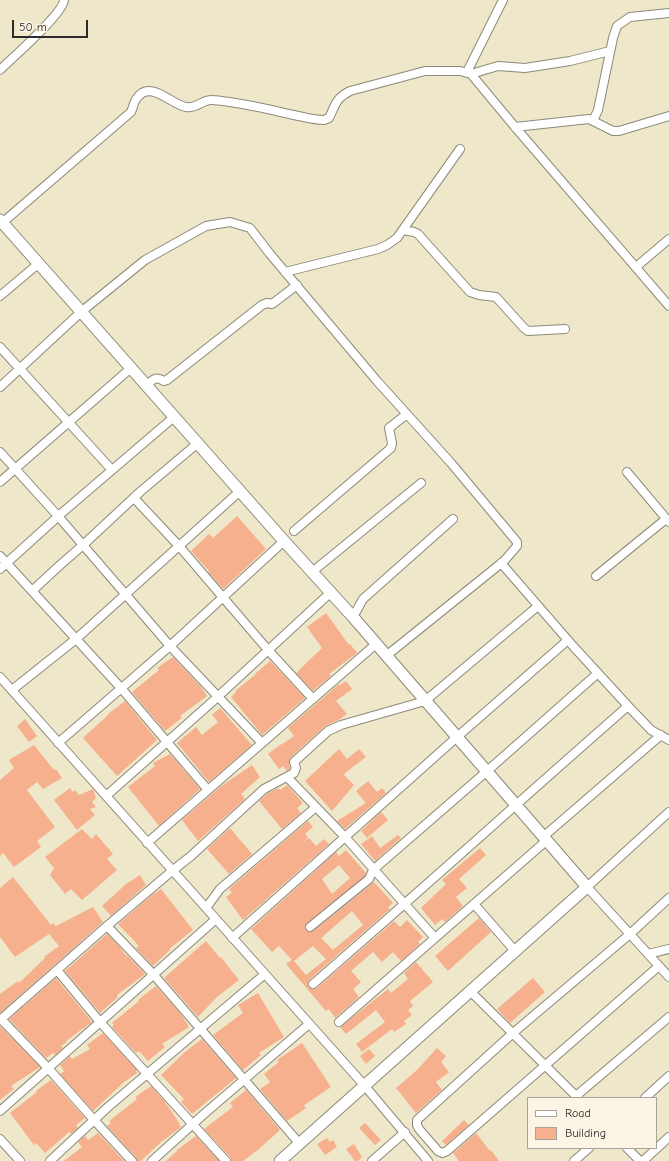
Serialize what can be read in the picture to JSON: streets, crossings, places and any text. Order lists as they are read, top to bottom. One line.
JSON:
{"legend":["Road","Building"],"scale_bar":"50 m"}
